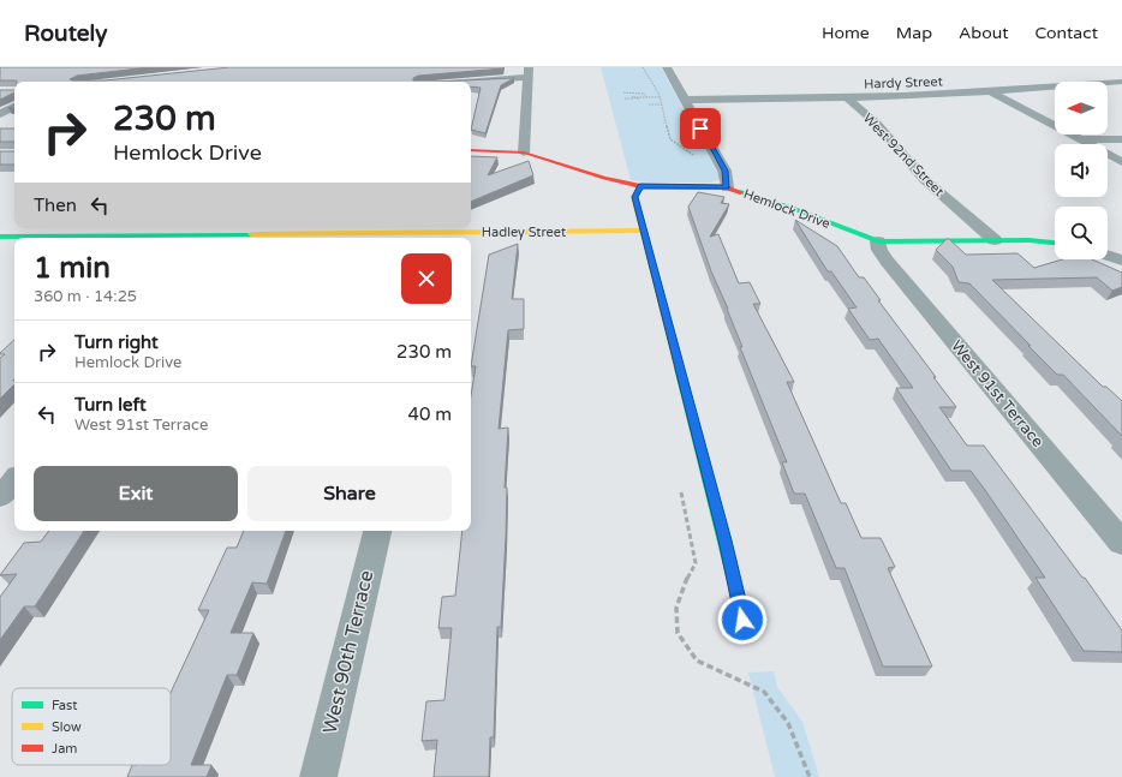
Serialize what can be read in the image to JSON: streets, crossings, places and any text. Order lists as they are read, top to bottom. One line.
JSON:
{"streets":{"street":["Hardy Street","West 92nd Street","Hemlock Drive","Hadley Street","West 91st Terrace","West 90th Terrace"]},"crossings":[["Hardy Street","West 92nd Street"],["West 92nd Street","Hemlock Drive"],["Hemlock Drive","West 91st Terrace"]],"legend":["Fast","Slow","Jam"],"north":"left","page":{"header":"Routely","nav":["Home","Map","About","Contact"],"turn":["230 m","Hemlock Drive"],"then":"Then","heading":["1 min","360 m · 14:25"],"list":[{"name":"Turn right","note":"Hemlock Drive","value":"230 m"},{"name":"Turn left","note":"West 91st Terrace","value":"40 m"}],"buttons":["Exit","Share"]}}
